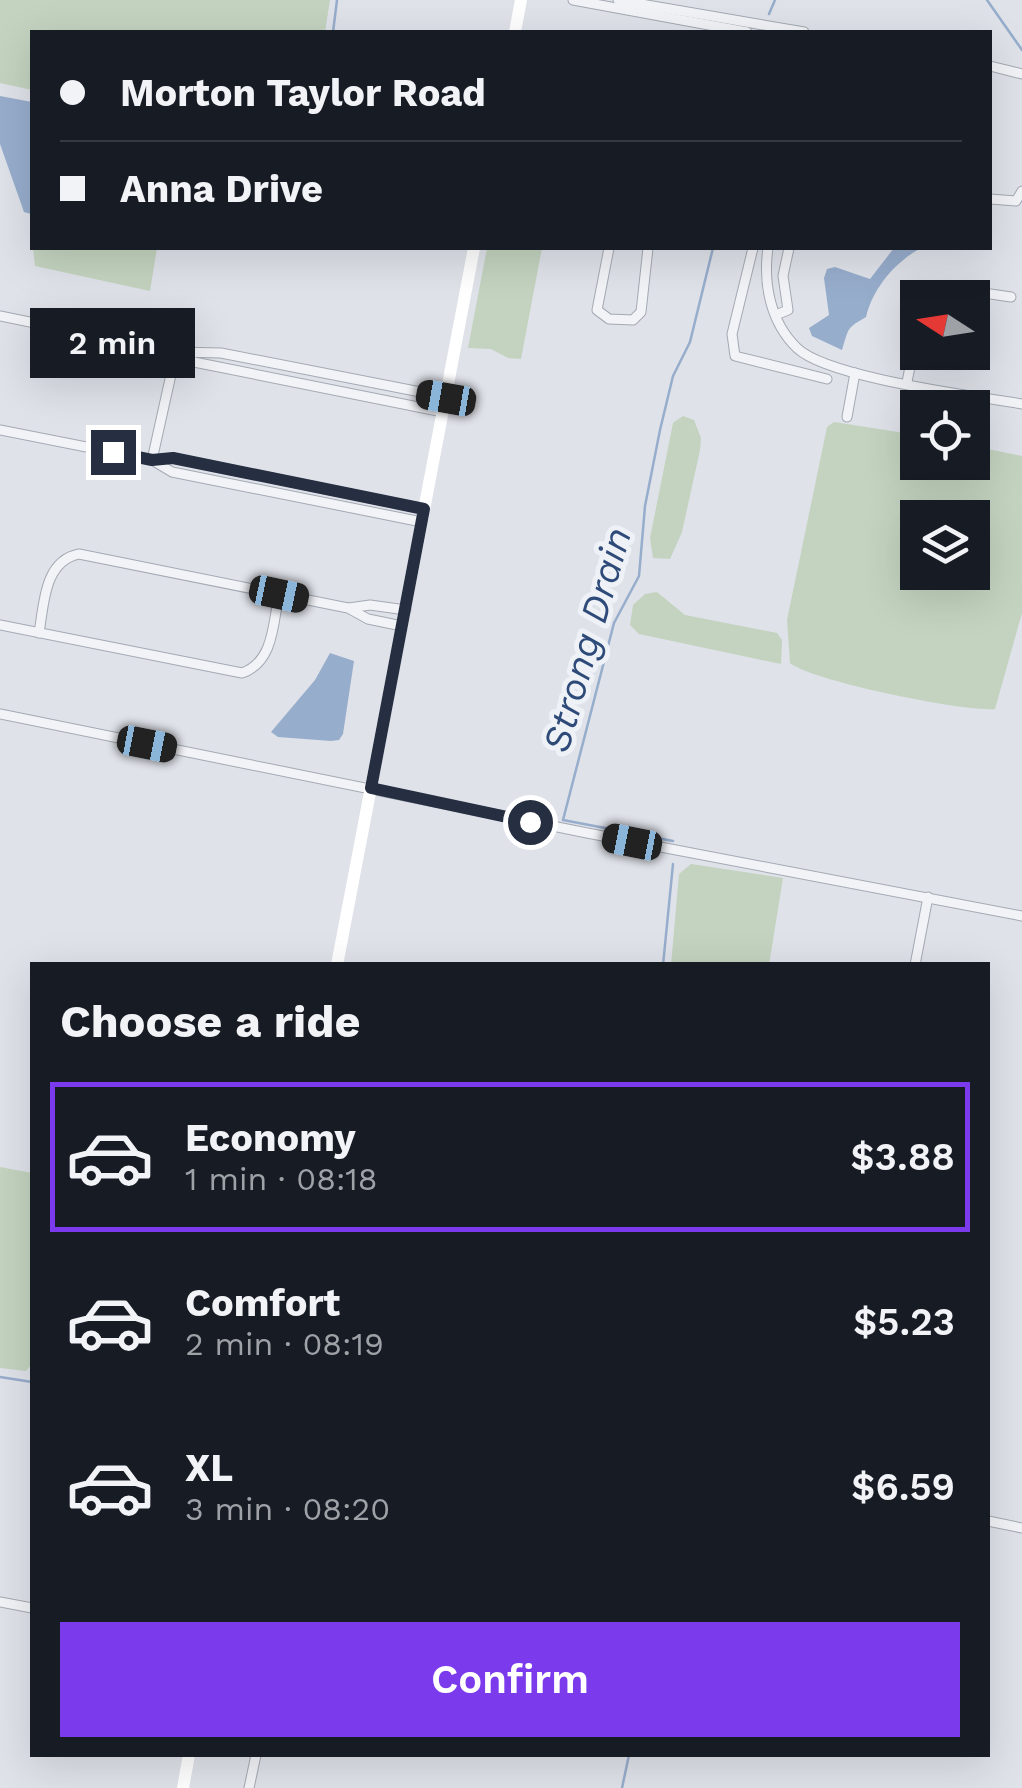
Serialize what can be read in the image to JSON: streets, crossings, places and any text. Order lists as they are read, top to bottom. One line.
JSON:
{"water":["Strong Drain"],"north":"left","page":{"banner":["Morton Taylor Road","Anna Drive"],"bubble":"2 min","heading":"Choose a ride","list":[{"name":"Economy","note":"1 min · 08:18","value":"$3.88"},{"name":"Comfort","note":"2 min · 08:19","value":"$5.23"},{"name":"XL","note":"3 min · 08:20","value":"$6.59"}],"buttons":"Confirm"}}
